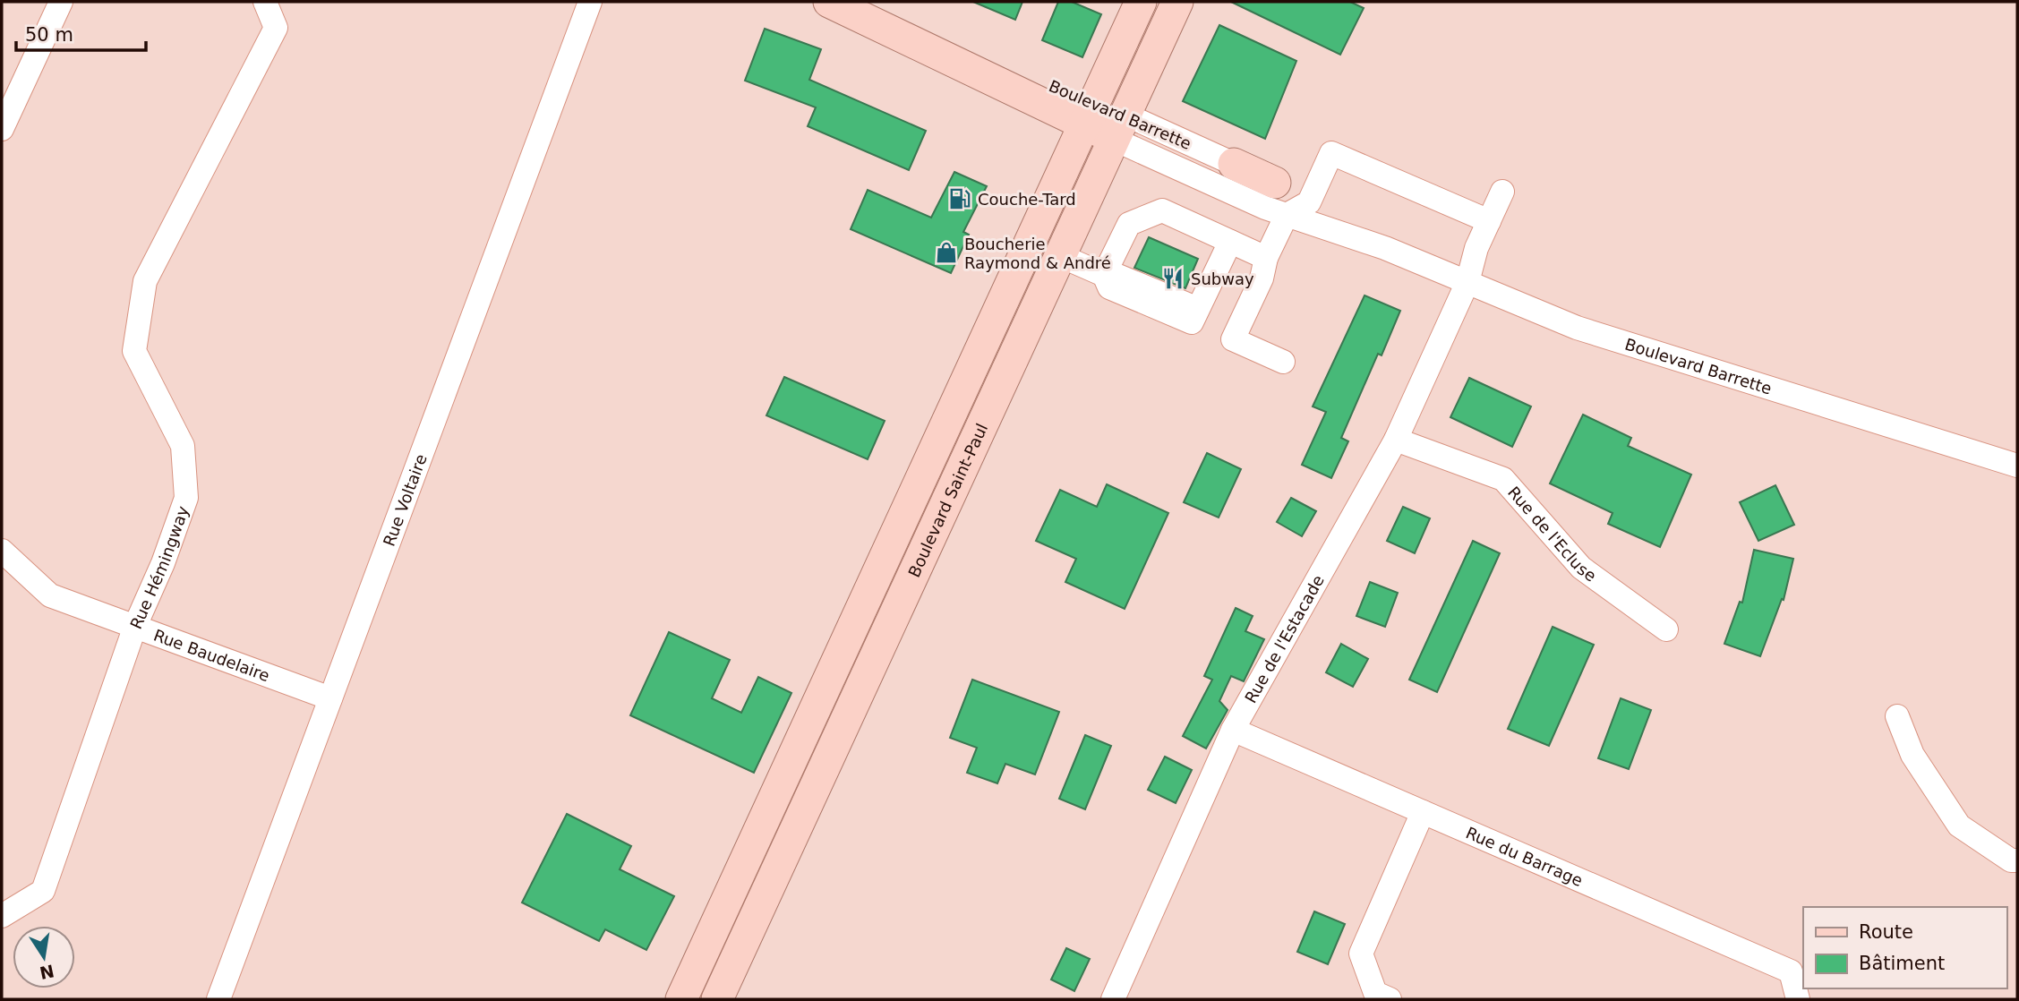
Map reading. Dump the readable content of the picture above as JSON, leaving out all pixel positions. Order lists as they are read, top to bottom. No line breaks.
{"streets":{"main road":["Boulevard Barrette","Boulevard Saint-Paul"],"street":["Rue Voltaire","Rue de l'Ecluse","Rue Hémingway","Rue de l'Estacade","Rue Baudelaire","Rue du Barrage"]},"crossings":[["Boulevard Barrette","Boulevard Saint-Paul"],["Boulevard Barrette","Rue de l'Estacade"],["Rue Voltaire","Rue Baudelaire"],["Rue de l'Ecluse","Rue de l'Estacade"],["Rue Hémingway","Rue Baudelaire"],["Rue de l'Estacade","Rue du Barrage"]],"places":{"fuel station":["Couche-Tard"],"shop":["Boucherie Raymond & André"],"restaurant":["Subway"]},"legend":["Route","Bâtiment"],"scale_bar":"50 m","north":"bottom"}
